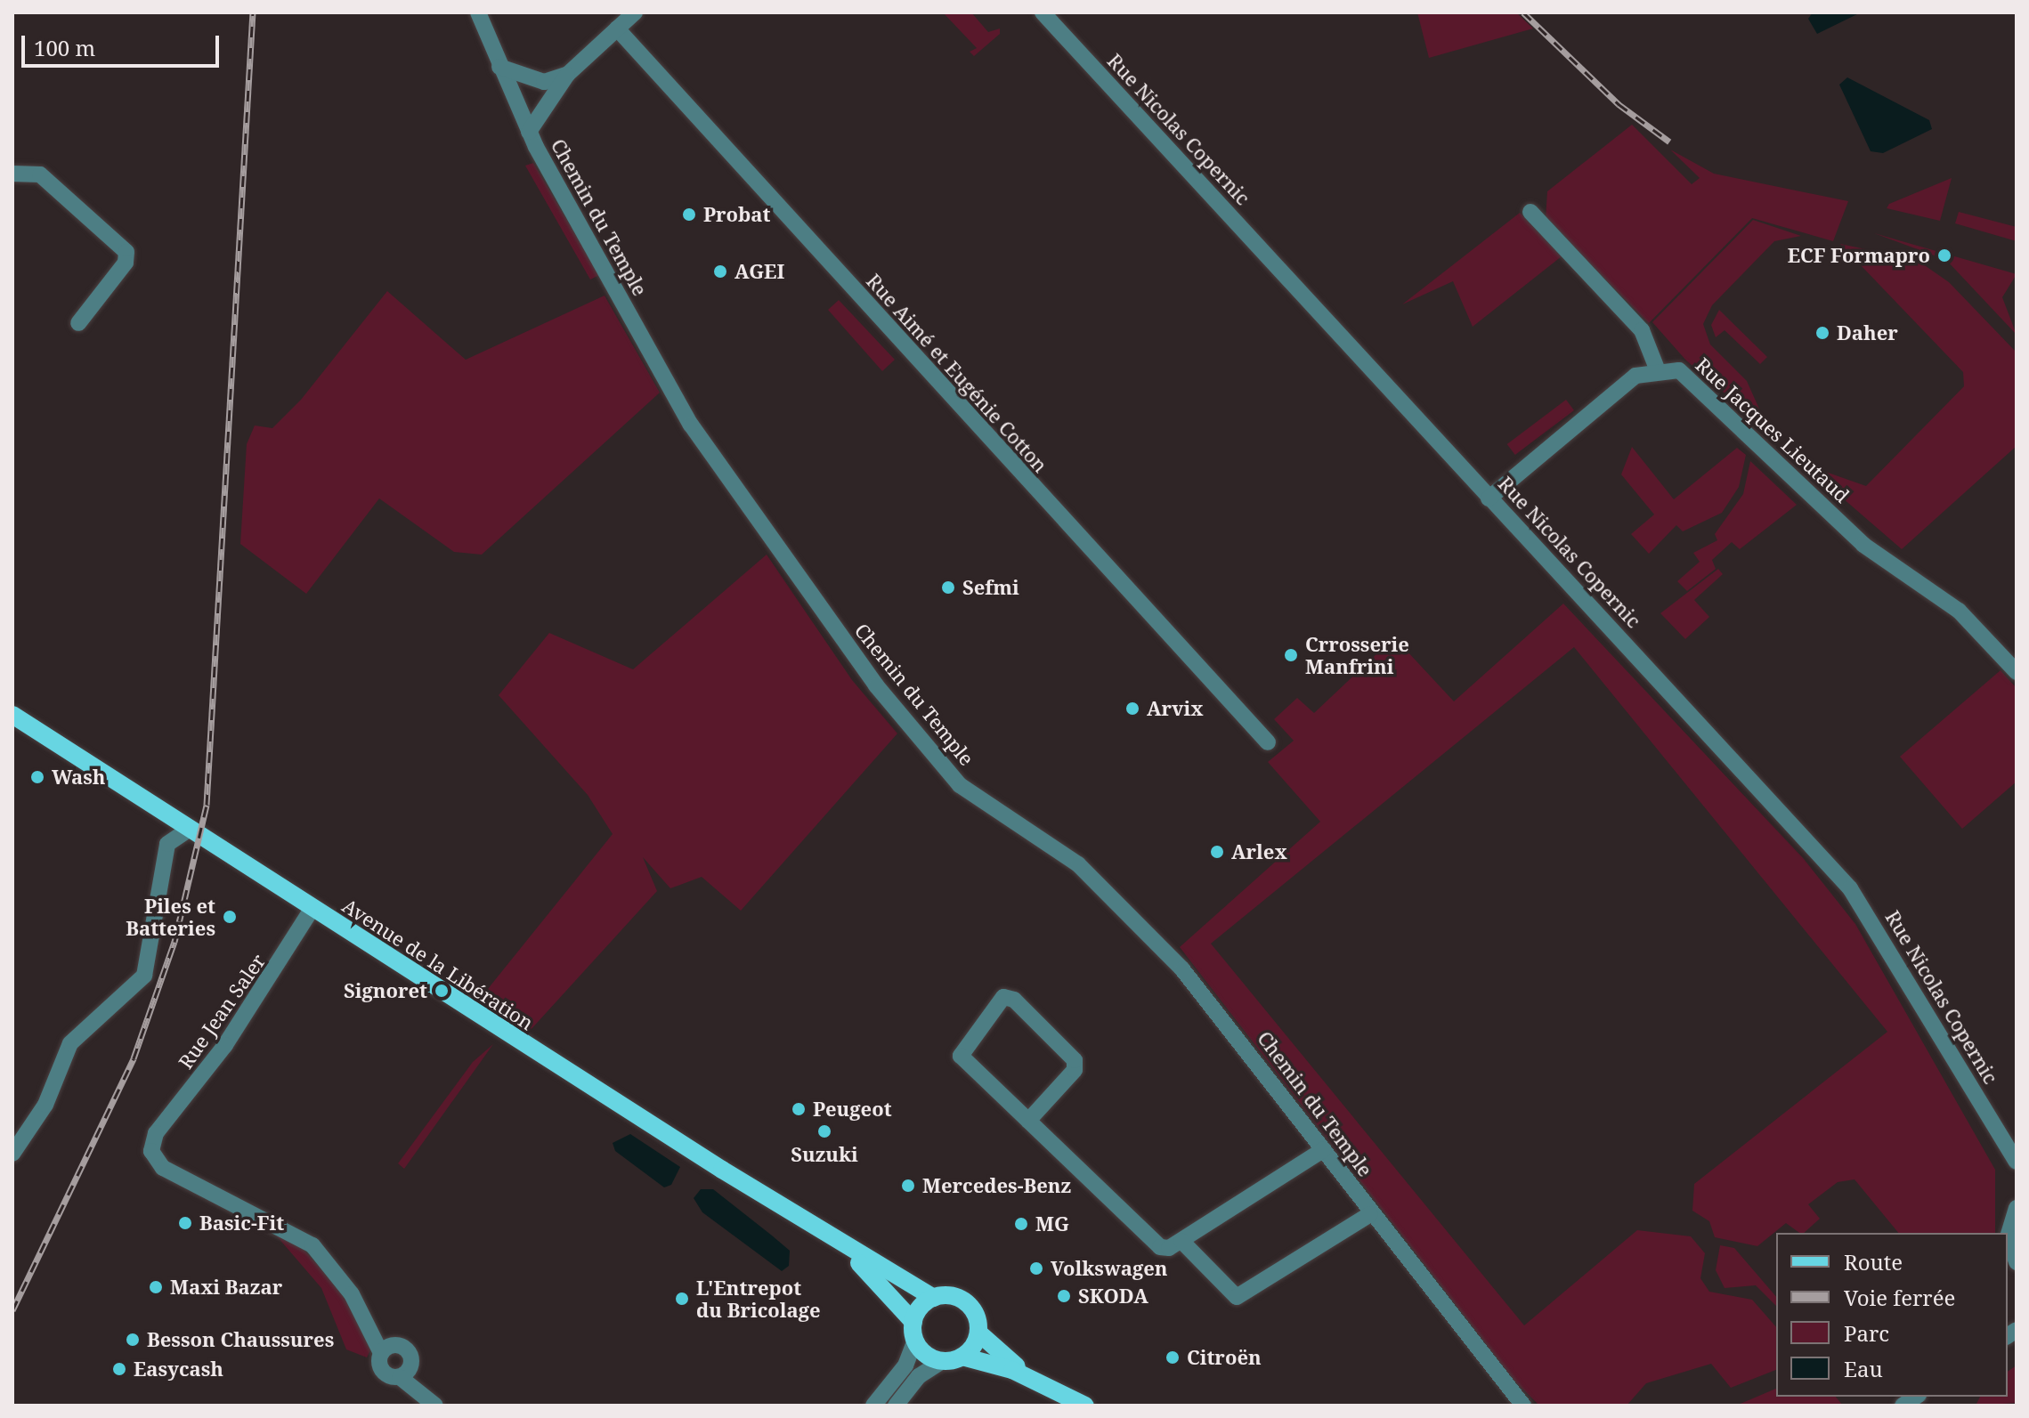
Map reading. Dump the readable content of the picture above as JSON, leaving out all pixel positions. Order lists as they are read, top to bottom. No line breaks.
{"streets":{"main road":["Avenue de la Libération"],"street":["Rue Nicolas Copernic","Chemin du Temple","Rue Aimé et Eugénie Cotton","Rue Jacques Lieutaud","Rue Jean Saler"]},"crossings":[["Avenue de la Libération","Rue Jean Saler"]],"places":["Probat","ECF Formapro","AGEI","Daher","Sefmi","Crrosserie Manfrini","Arvix","Wash","Arlex","Piles et Batteries","Signoret","Peugeot","Suzuki","Mercedes-Benz","Basic-Fit","MG","Volkswagen","Maxi Bazar","SKODA","L'Entrepot du Bricolage","Besson Chaussures","Citroën","Easycash"],"legend":["Route","Voie ferrée","Parc","Eau"],"scale_bar":"100 m"}
